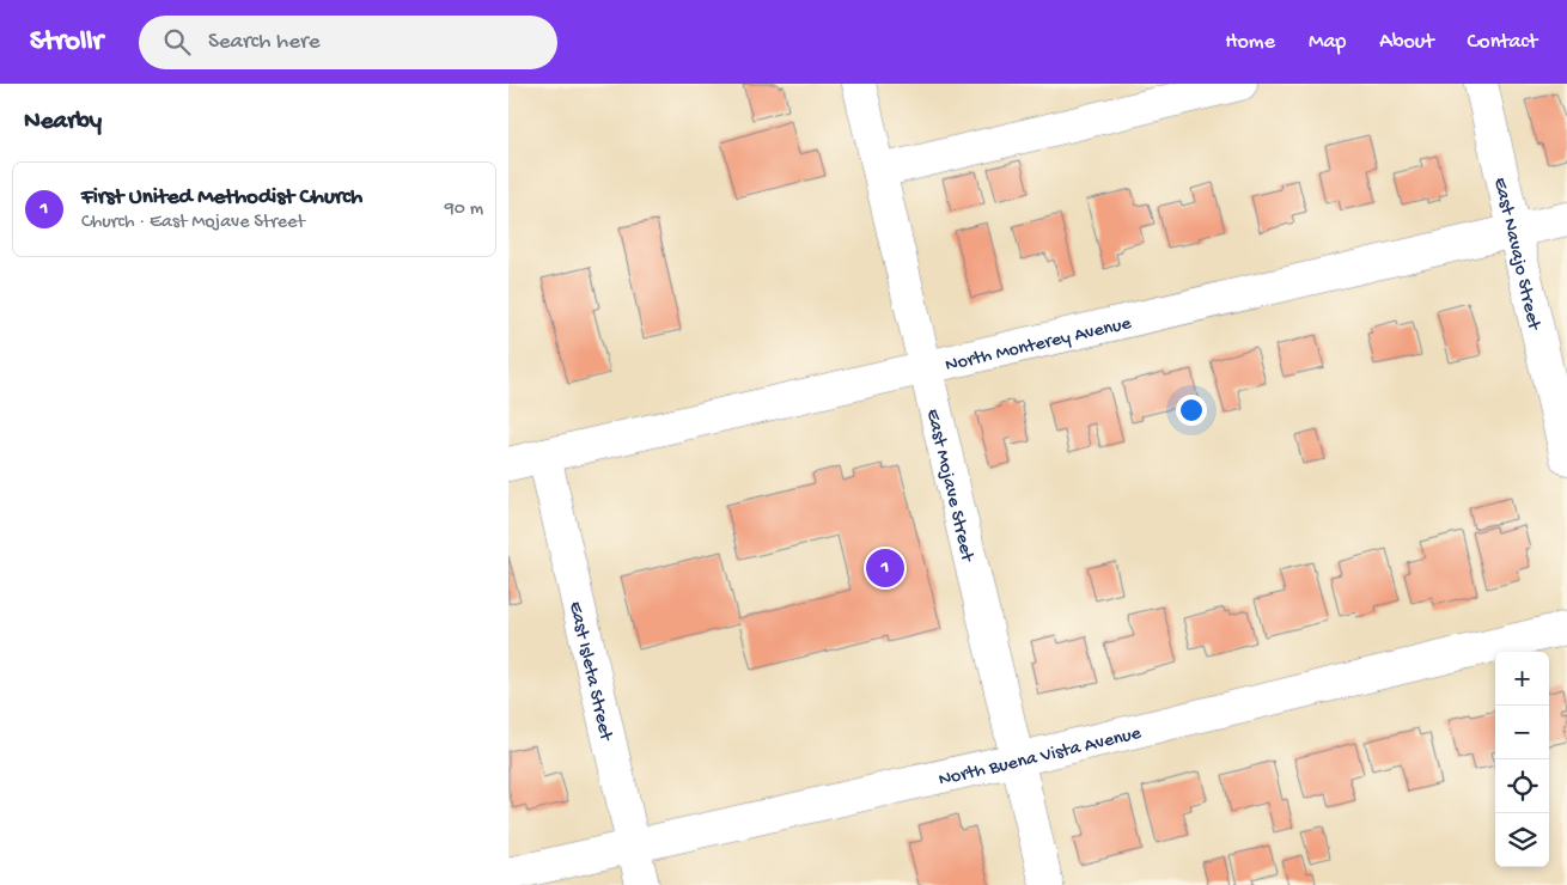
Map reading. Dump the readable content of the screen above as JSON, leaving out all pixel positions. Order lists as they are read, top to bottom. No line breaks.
{"streets":{"street":["East Navajo Street","North Monterey Avenue","East Mojave Street","East Isleta Street","North Buena Vista Avenue"]},"crossings":[["East Navajo Street","North Monterey Avenue"],["North Monterey Avenue","East Mojave Street"],["North Monterey Avenue","East Isleta Street"],["East Mojave Street","North Buena Vista Avenue"],["East Isleta Street","North Buena Vista Avenue"]],"page":{"header":"Strollr","search":"Search here","nav":["Home","Map","About","Contact"],"heading":"Nearby","list":[{"mark":"1","name":"First United Methodist Church","note":"Church · East Mojave Street","value":"90 m"}],"pins":"1","map_buttons":["+","−"]}}
